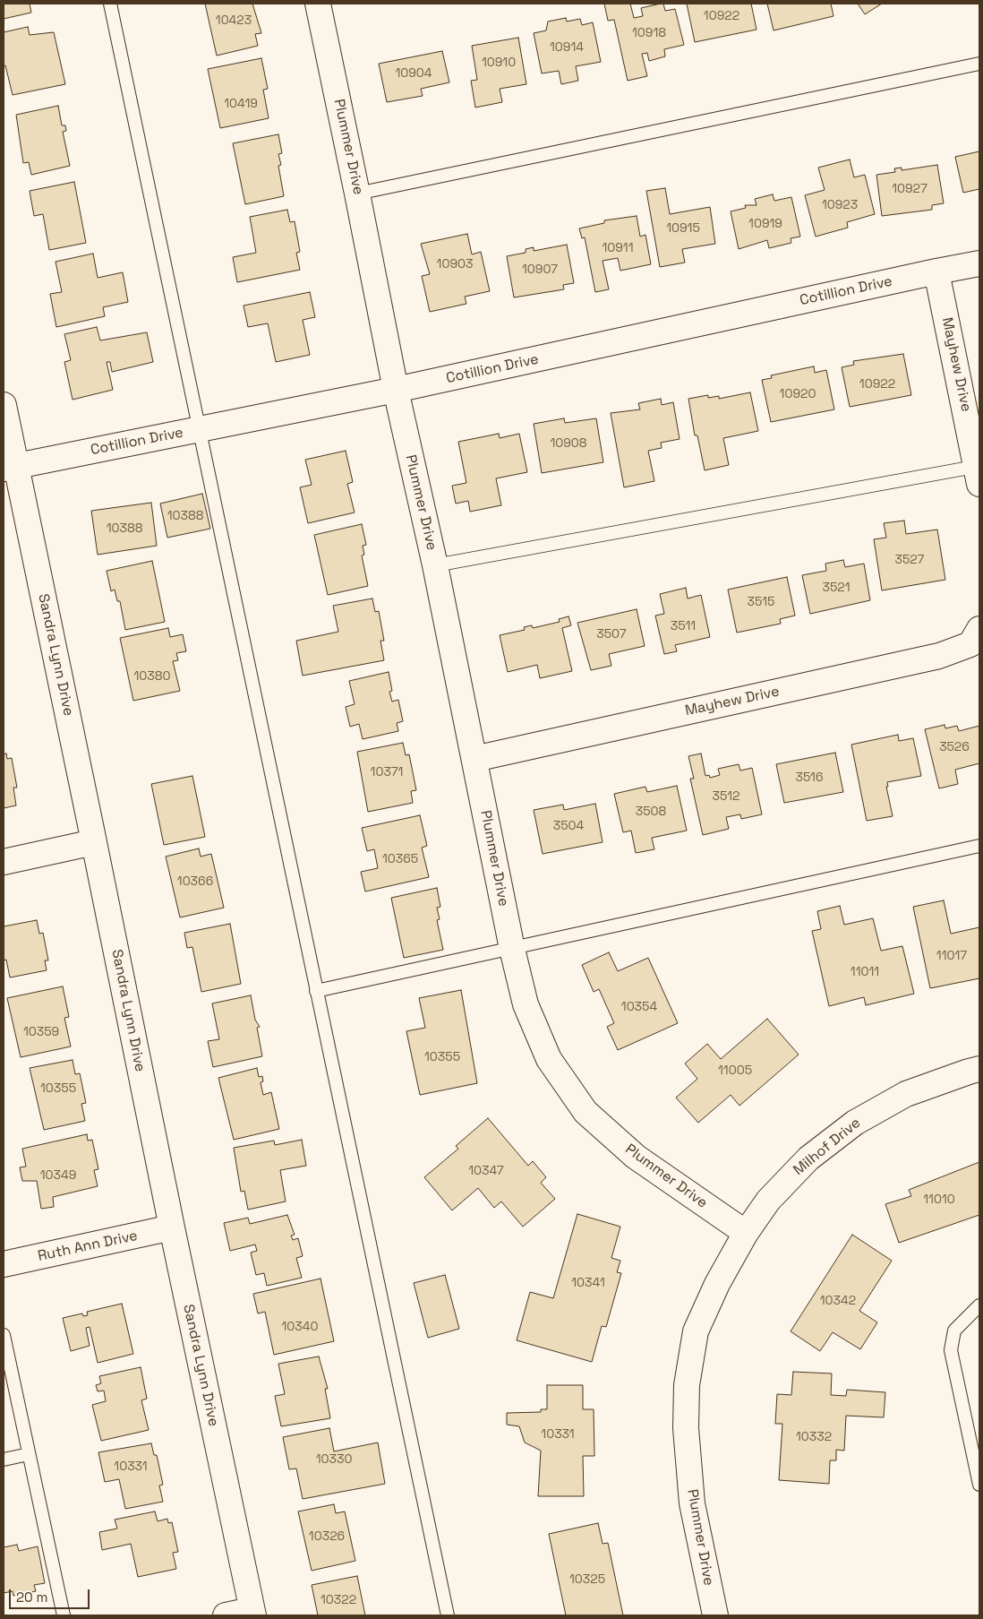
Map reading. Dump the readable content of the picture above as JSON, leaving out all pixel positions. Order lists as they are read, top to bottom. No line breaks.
{"streets":{"street":["Plummer Drive","Cotillion Drive","Mayhew Drive","Sandra Lynn Drive","Milhof Drive","Ruth Ann Drive"]},"crossings":[["Plummer Drive","Cotillion Drive"],["Plummer Drive","Mayhew Drive"],["Plummer Drive","Milhof Drive"],["Cotillion Drive","Mayhew Drive"],["Cotillion Drive","Sandra Lynn Drive"],["Sandra Lynn Drive","Ruth Ann Drive"]],"house_numbers":["10922","10423","10918","10914","10910","10904","10419","10927","10923","10919","10915","10911","10903","10907","10922","10920","10908","10388","10388","3527","3521","3515","3511","3507","10380","3526","10371","3516","3512","3508","3504","10365","10366","11017","11011","10354","10359","10355","11005","10355","10347","10349","11010","10341","10342","10340","10331","10332","10330","10331","10326","10325","10322"],"scale_bar":"20 m"}
